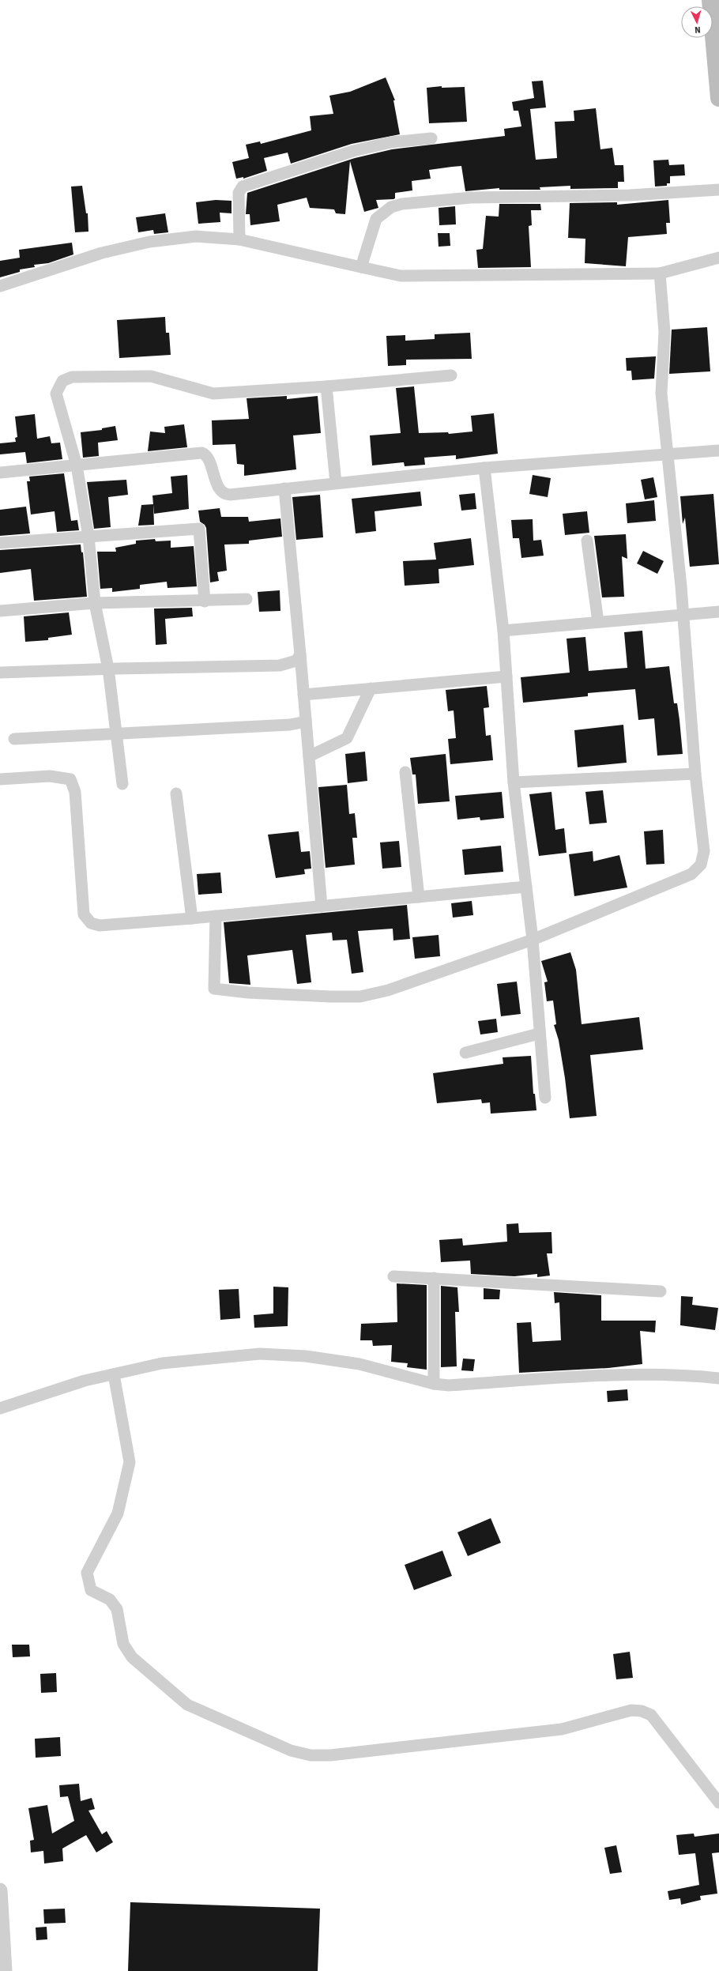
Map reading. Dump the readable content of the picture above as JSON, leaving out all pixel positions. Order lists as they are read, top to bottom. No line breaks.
{"north":"bottom"}
